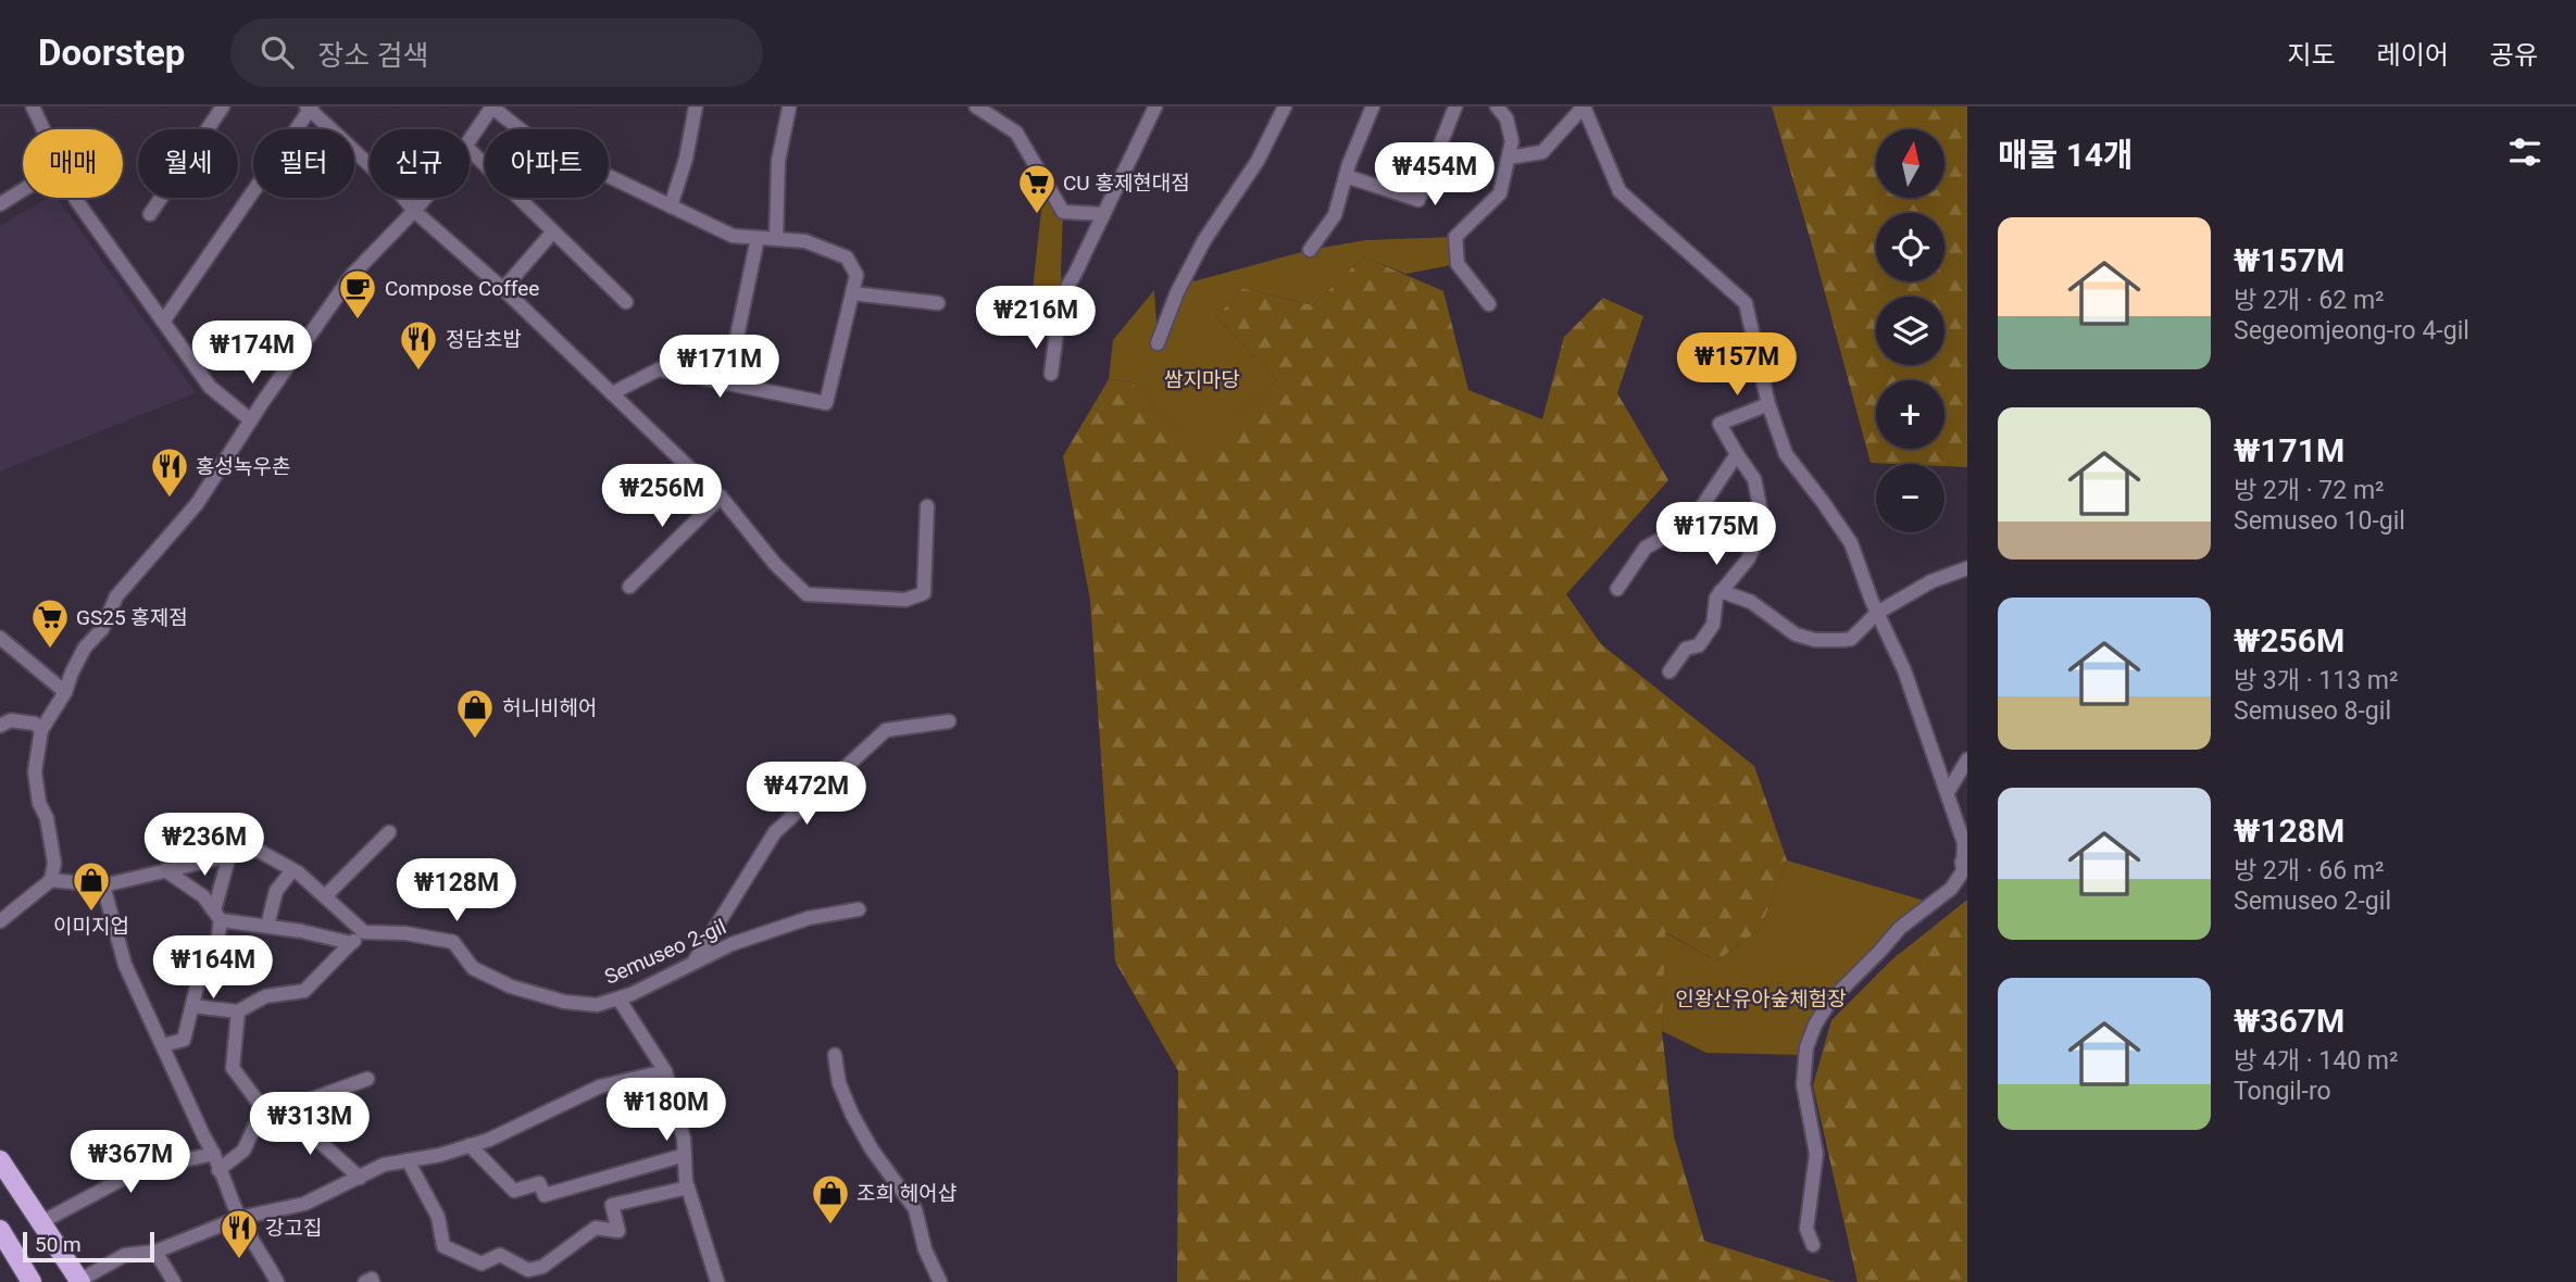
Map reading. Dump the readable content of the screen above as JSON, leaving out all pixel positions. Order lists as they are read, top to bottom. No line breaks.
{"streets":{"street":["Semuseo 2-gil"]},"parks":["쌈지마당","인왕산유아숲체험장"],"places":{"supermarket":["CU 홍제현대점","GS25 홍제점"],"cafe":["Compose Coffee"],"restaurant":["정담초밥","홍성녹우촌","강고집"],"shop":["허니비헤어","이미지업","조희 헤어샵"]},"scale_bar":"50 m","north":"top","page":{"header":"Doorstep","search":"장소 검색","nav":["지도","레이어","공유"],"heading":"매물 14개","map_buttons":["+","−"],"chip":["매매","월세","필터","신규","아파트"],"price":["₩454M","₩216M","₩174M","₩157M","₩171M","₩256M","₩175M","₩472M","₩236M","₩128M","₩164M","₩180M","₩313M","₩367M"],"list":[{"name":"₩157M","note":"방 2개 · 62 m² · Segeomjeong-ro 4-gil"},{"name":"₩171M","note":"방 2개 · 72 m² · Semuseo 10-gil"},{"name":"₩256M","note":"방 3개 · 113 m² · Semuseo 8-gil"},{"name":"₩128M","note":"방 2개 · 66 m² · Semuseo 2-gil"},{"name":"₩367M","note":"방 4개 · 140 m² · Tongil-ro"}],"scale":"50 m"}}
